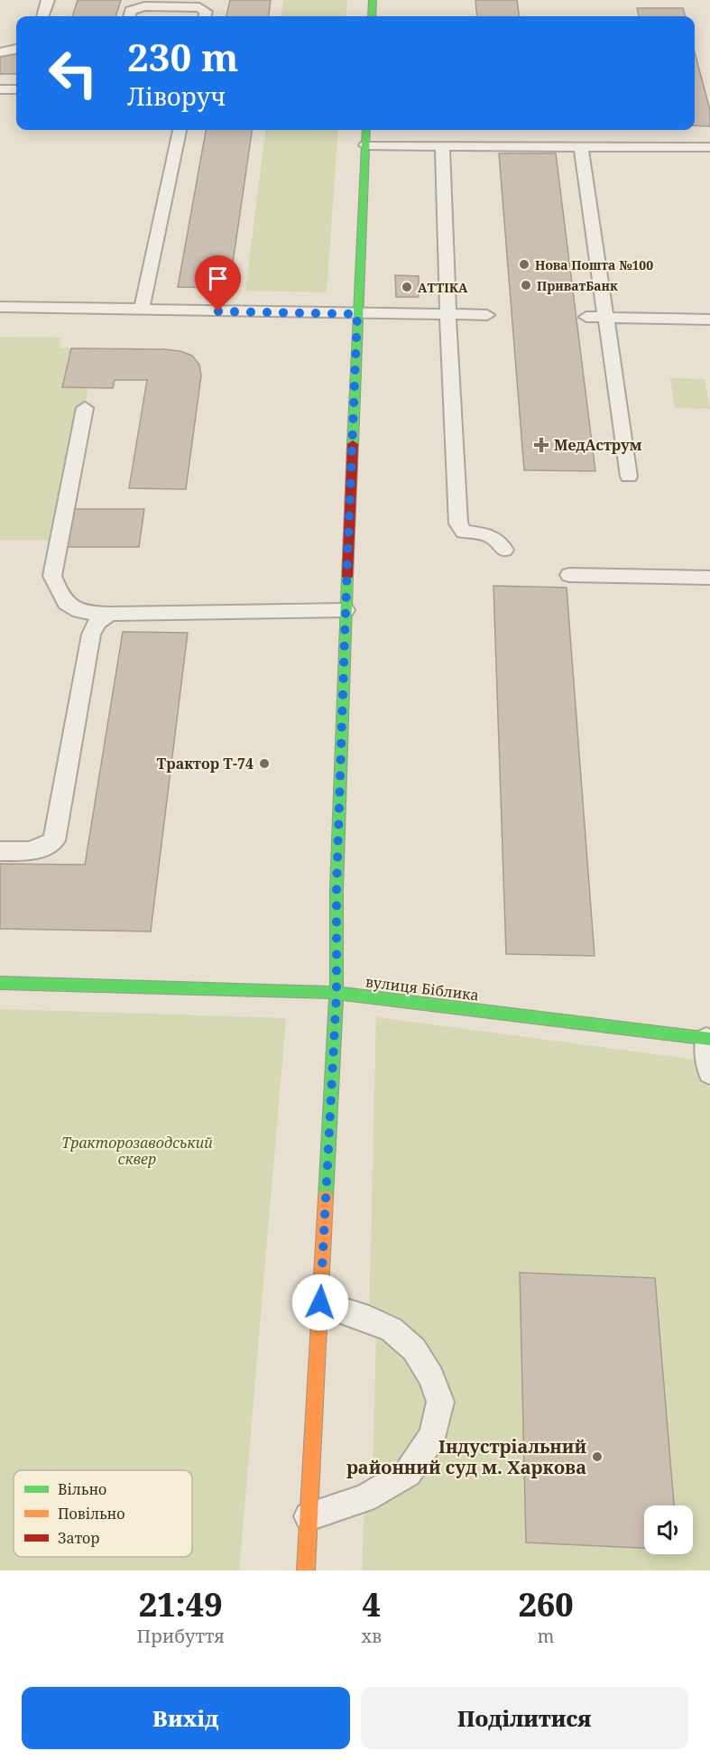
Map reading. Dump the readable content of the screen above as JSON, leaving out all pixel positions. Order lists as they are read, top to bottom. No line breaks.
{"streets":{"street":["вулиця Біблика"]},"parks":["Тракторозаводський сквер"],"places":{"other":["Нова Пошта №100","ПриватБанк","АТТІКА","Трактор Т-74","Індустріальний районний суд м. Харкова"],"health":["МедАструм"]},"legend":["Вільно","Повільно","Затор"],"page":{"turn":["230 m","Ліворуч"],"eta":["21:49","Прибуття","4","хв","260","m"],"buttons":["Вихід","Поділитися"]}}
